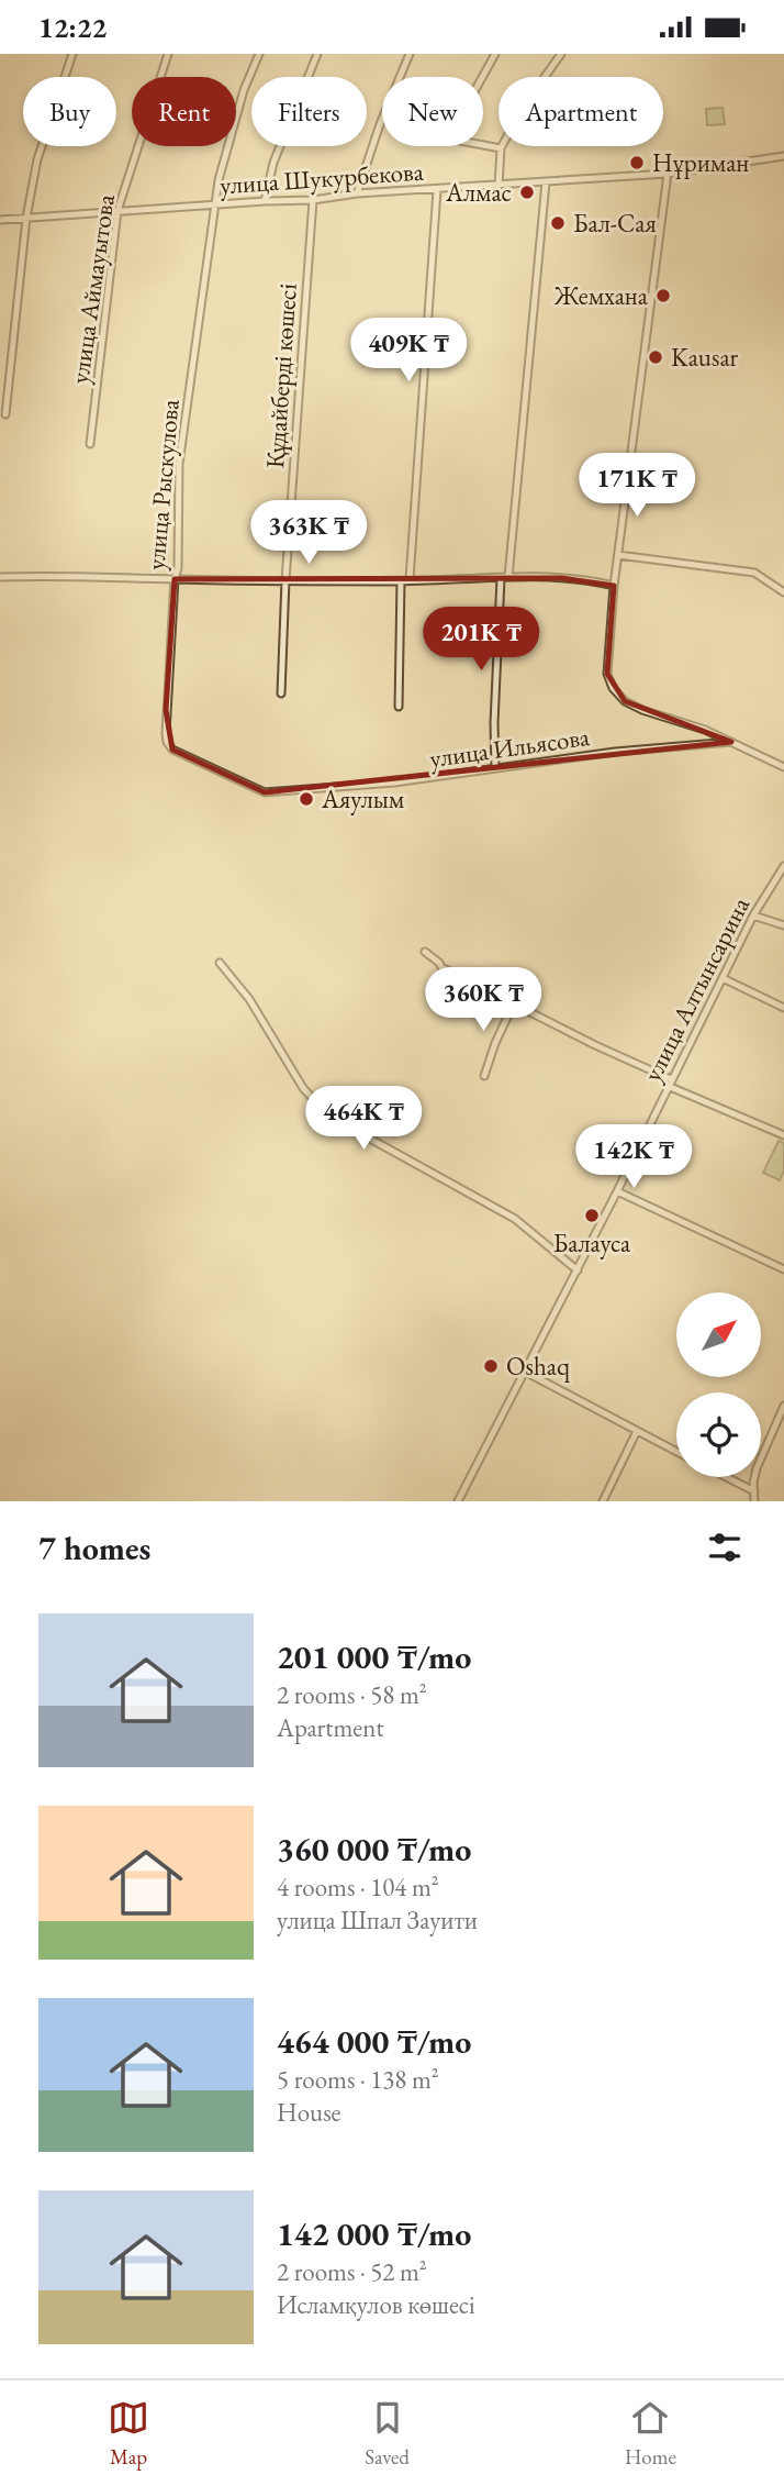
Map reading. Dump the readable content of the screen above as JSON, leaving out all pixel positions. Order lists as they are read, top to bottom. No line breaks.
{"streets":{"street":["улица Шукурбекова","улица Аймауытова","Құдайберді көшесі","улица Рыскулова","улица Ильясова","улица Алтынсарина"]},"crossings":[["улица Шукурбекова","улица Аймауытова"],["улица Шукурбекова","Құдайберді көшесі"],["улица Шукурбекова","улица Рыскулова"],["улица Рыскулова","улица Ильясова"]],"places":["Нұриман","Алмас","Бал-Сая","Жемхана","Kausar","Аяулым","Балауса","Oshaq"],"north":"top right","page":{"status":"12:22","chip":["Buy","Rent","Filters","New","Apartment"],"price":["409K ₸","171K ₸","363K ₸","201K ₸","360K ₸","464K ₸","142K ₸"],"heading":"7 homes","list":[{"name":"201 000 ₸/mo","note":"2 rooms · 58 m² · Apartment"},{"name":"360 000 ₸/mo","note":"4 rooms · 104 m² · улица Шпал Зауити"},{"name":"464 000 ₸/mo","note":"5 rooms · 138 m² · House"},{"name":"142 000 ₸/mo","note":"2 rooms · 52 m² · Исламқулов көшесі"}],"tabs":["Map","Saved","Home"]}}
